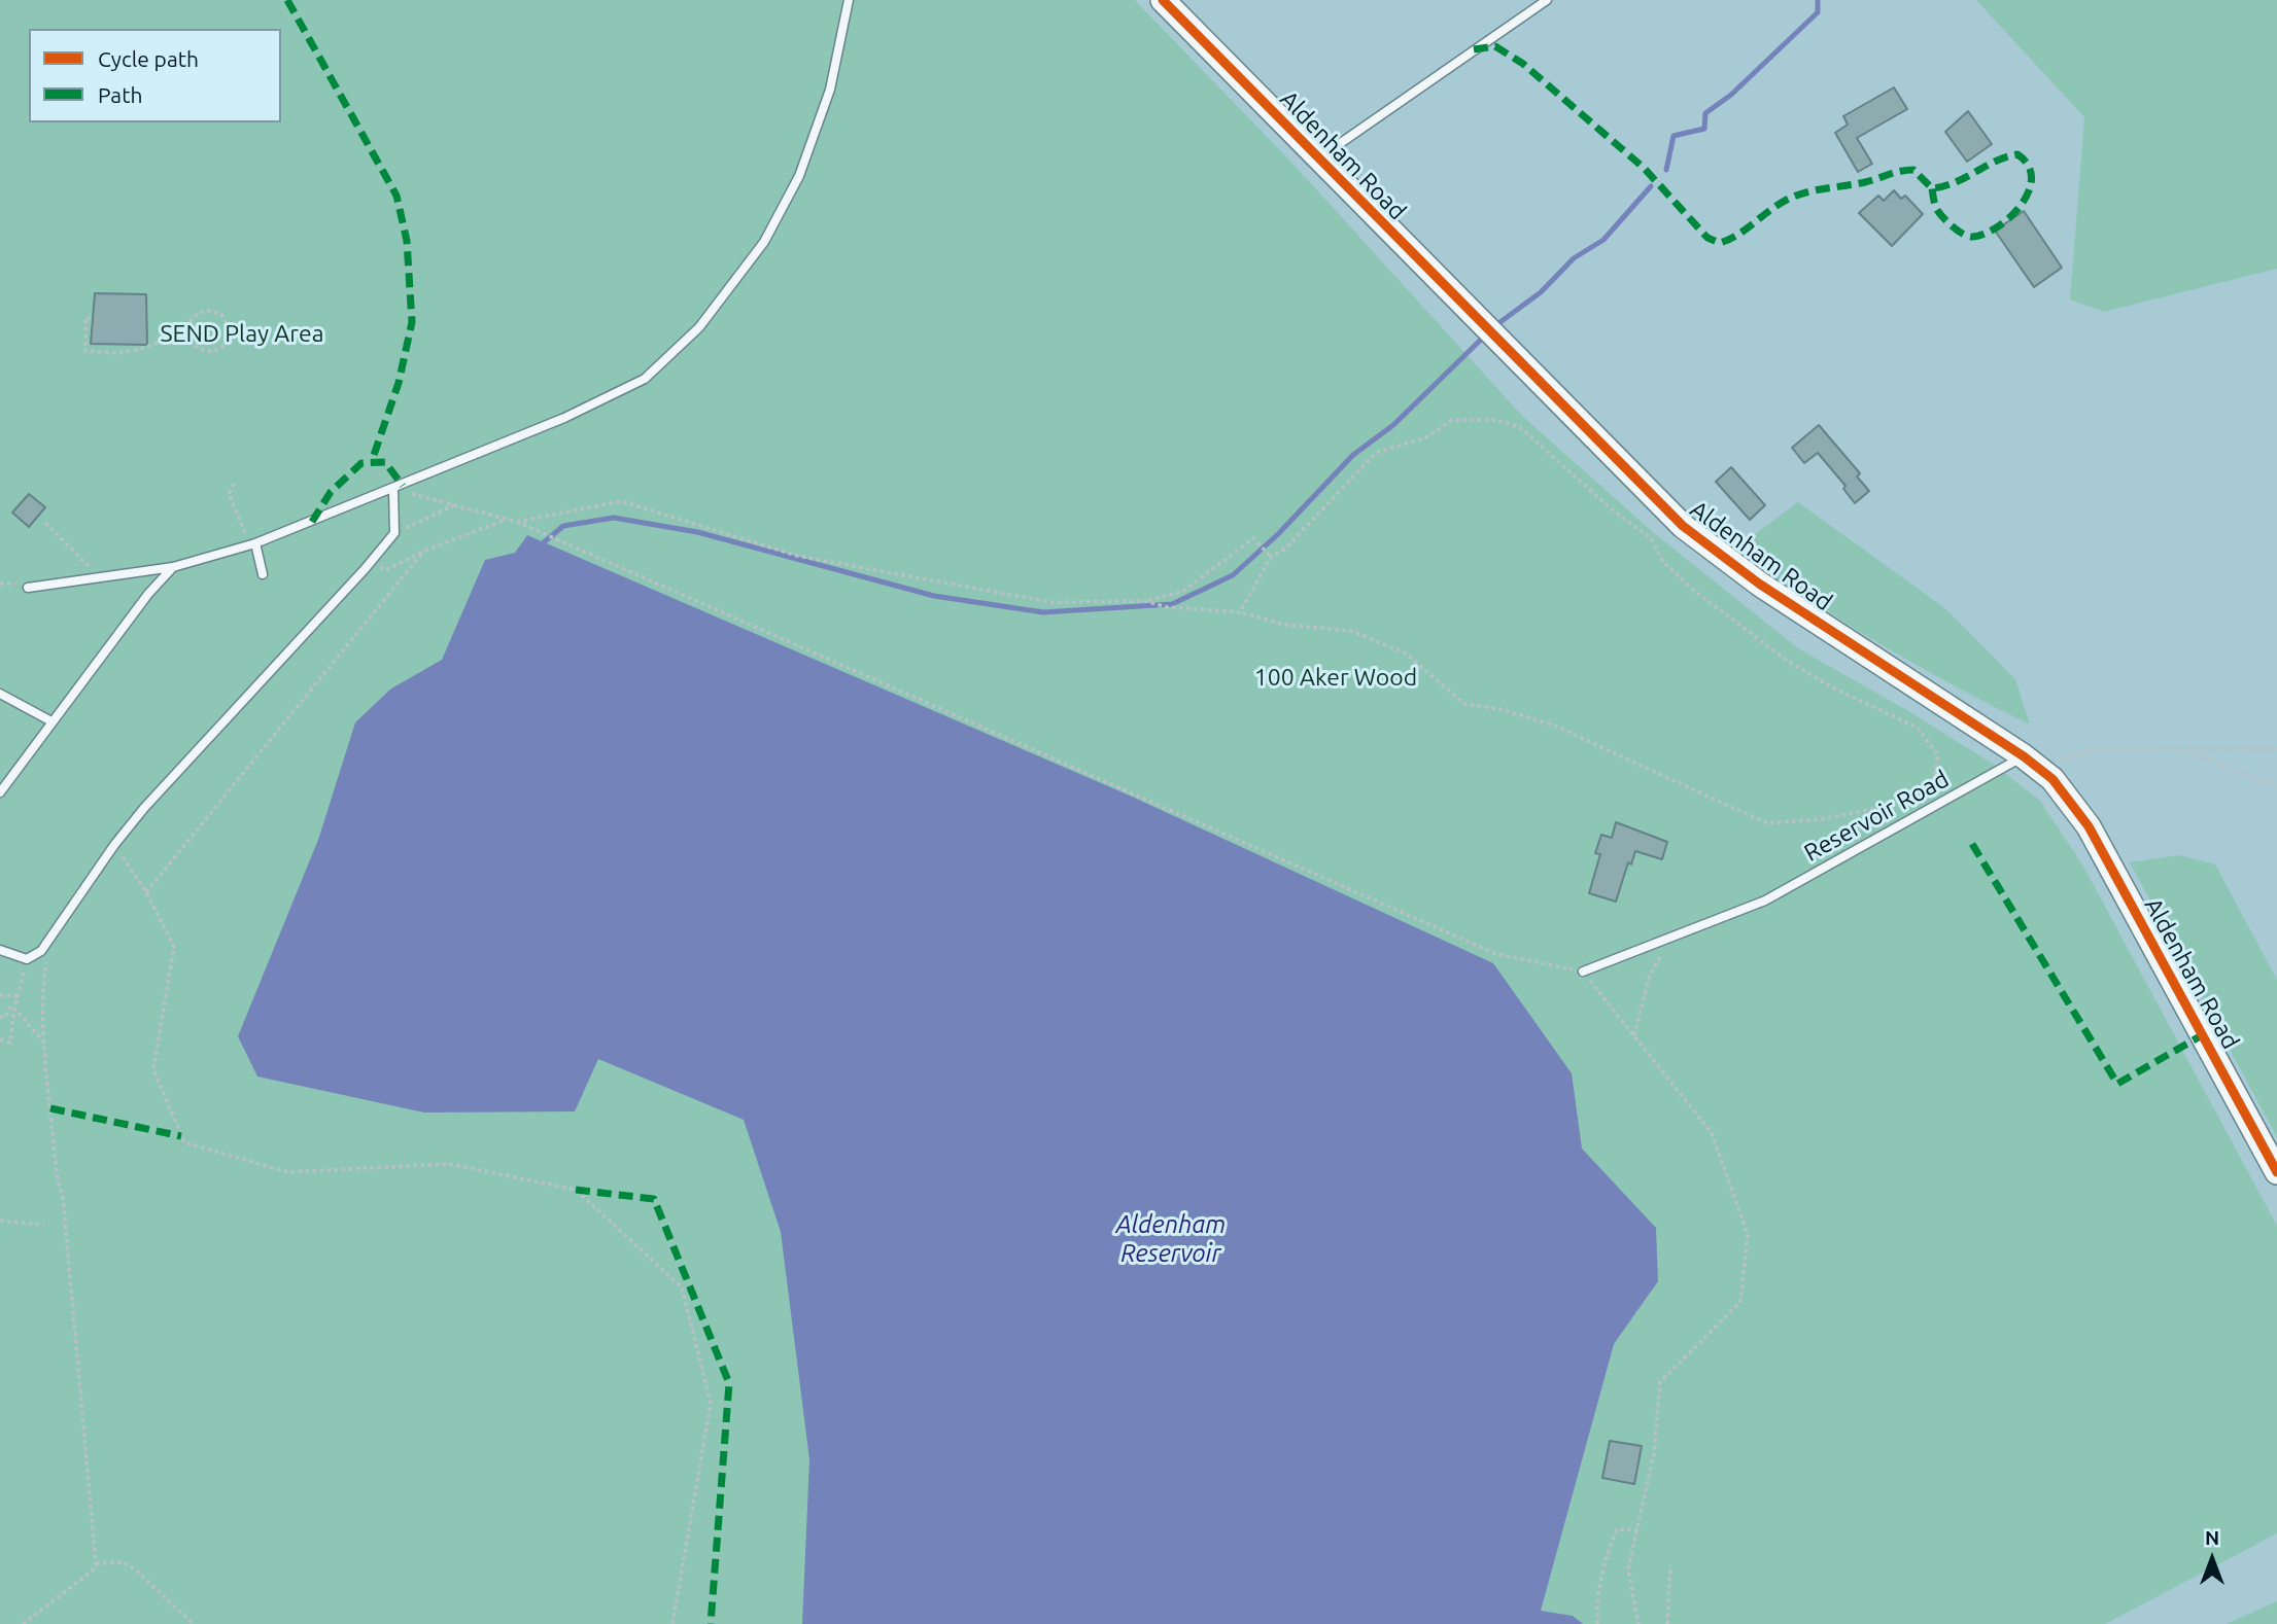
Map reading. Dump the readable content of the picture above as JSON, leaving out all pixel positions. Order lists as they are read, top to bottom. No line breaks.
{"streets":{"street":["Aldenham Road"],"lane":["Reservoir Road"]},"crossings":[["Aldenham Road","Reservoir Road"]],"water":["Aldenham Reservoir"],"parks":["SEND Play Area","100 Aker Wood"],"legend":["Cycle path","Path"],"north":"top"}
